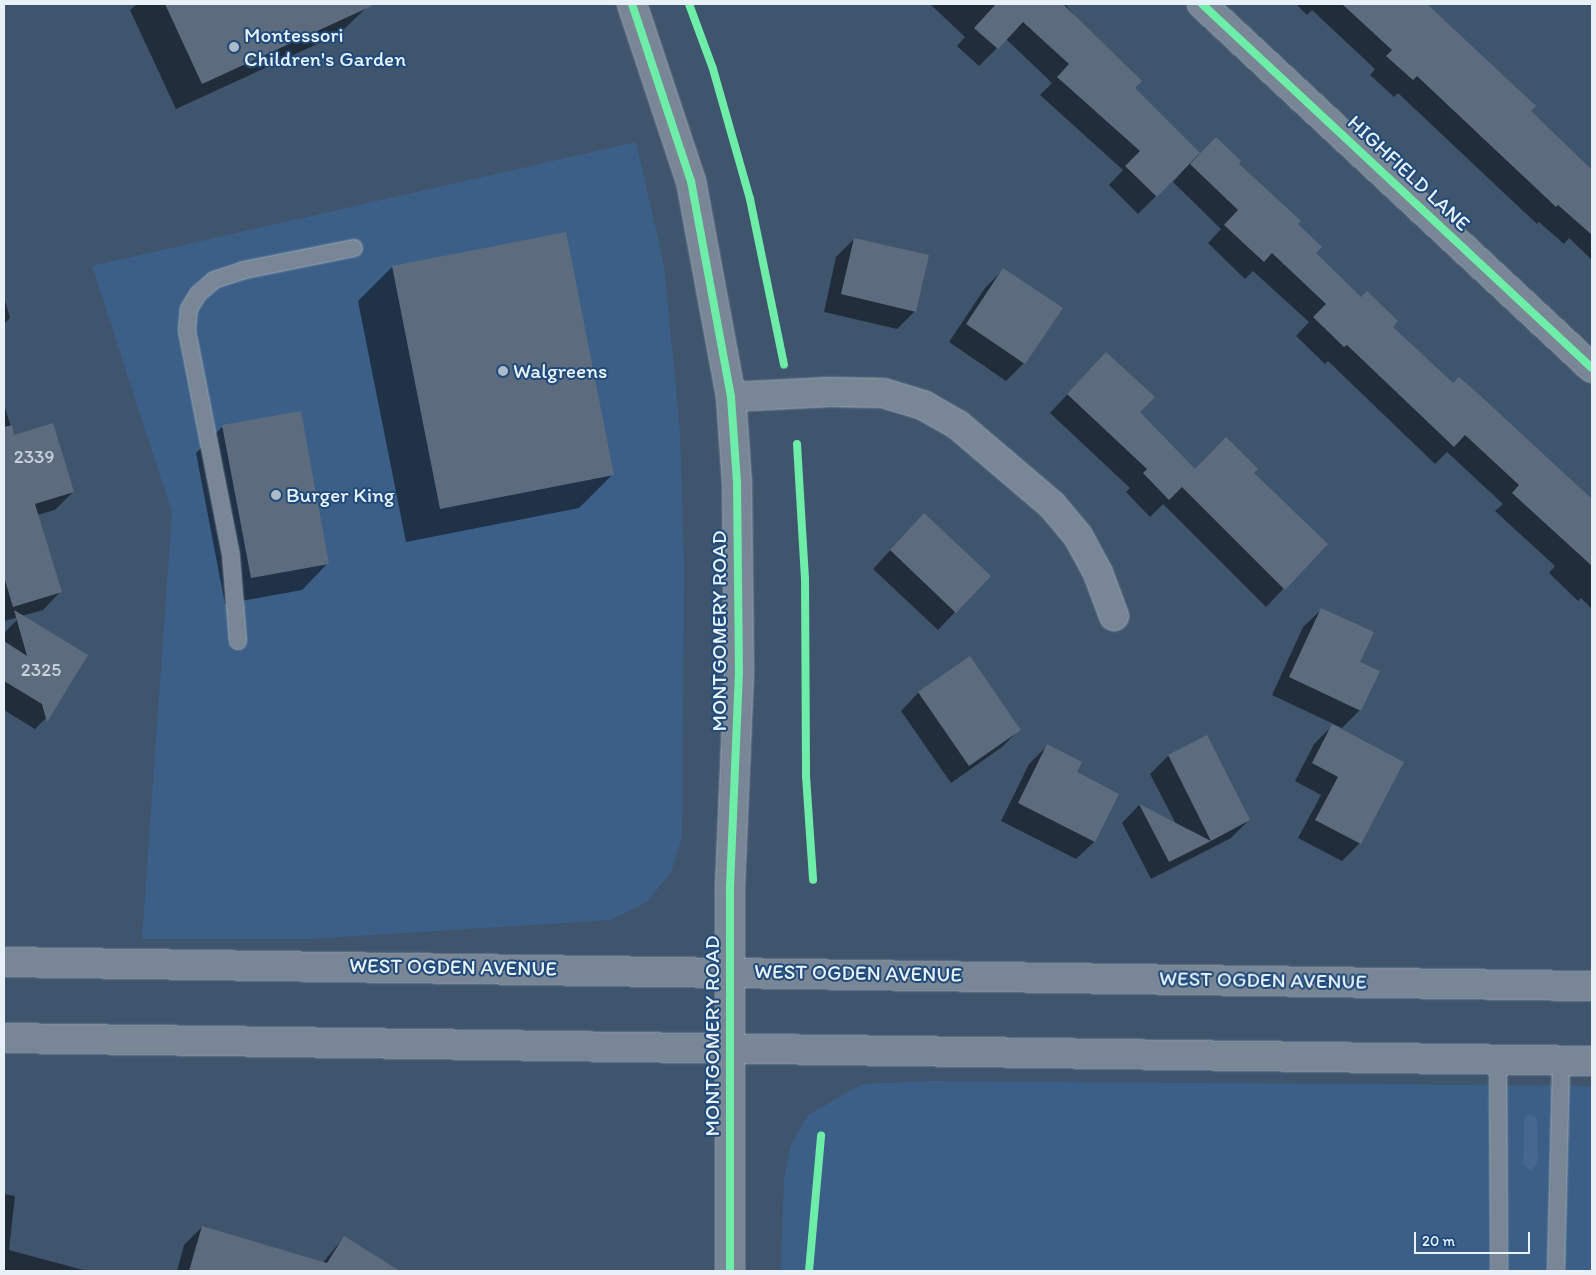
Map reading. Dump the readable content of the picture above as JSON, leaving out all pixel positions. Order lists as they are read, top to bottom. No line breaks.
{"streets":{"main road":["HIGHFIELD LANE","MONTGOMERY ROAD","WEST OGDEN AVENUE"]},"crossings":[["MONTGOMERY ROAD","WEST OGDEN AVENUE"]],"places":["Montessori Children's Garden","Walgreens","Burger King"],"house_numbers":["2339","2325"],"scale_bar":"20 m"}
